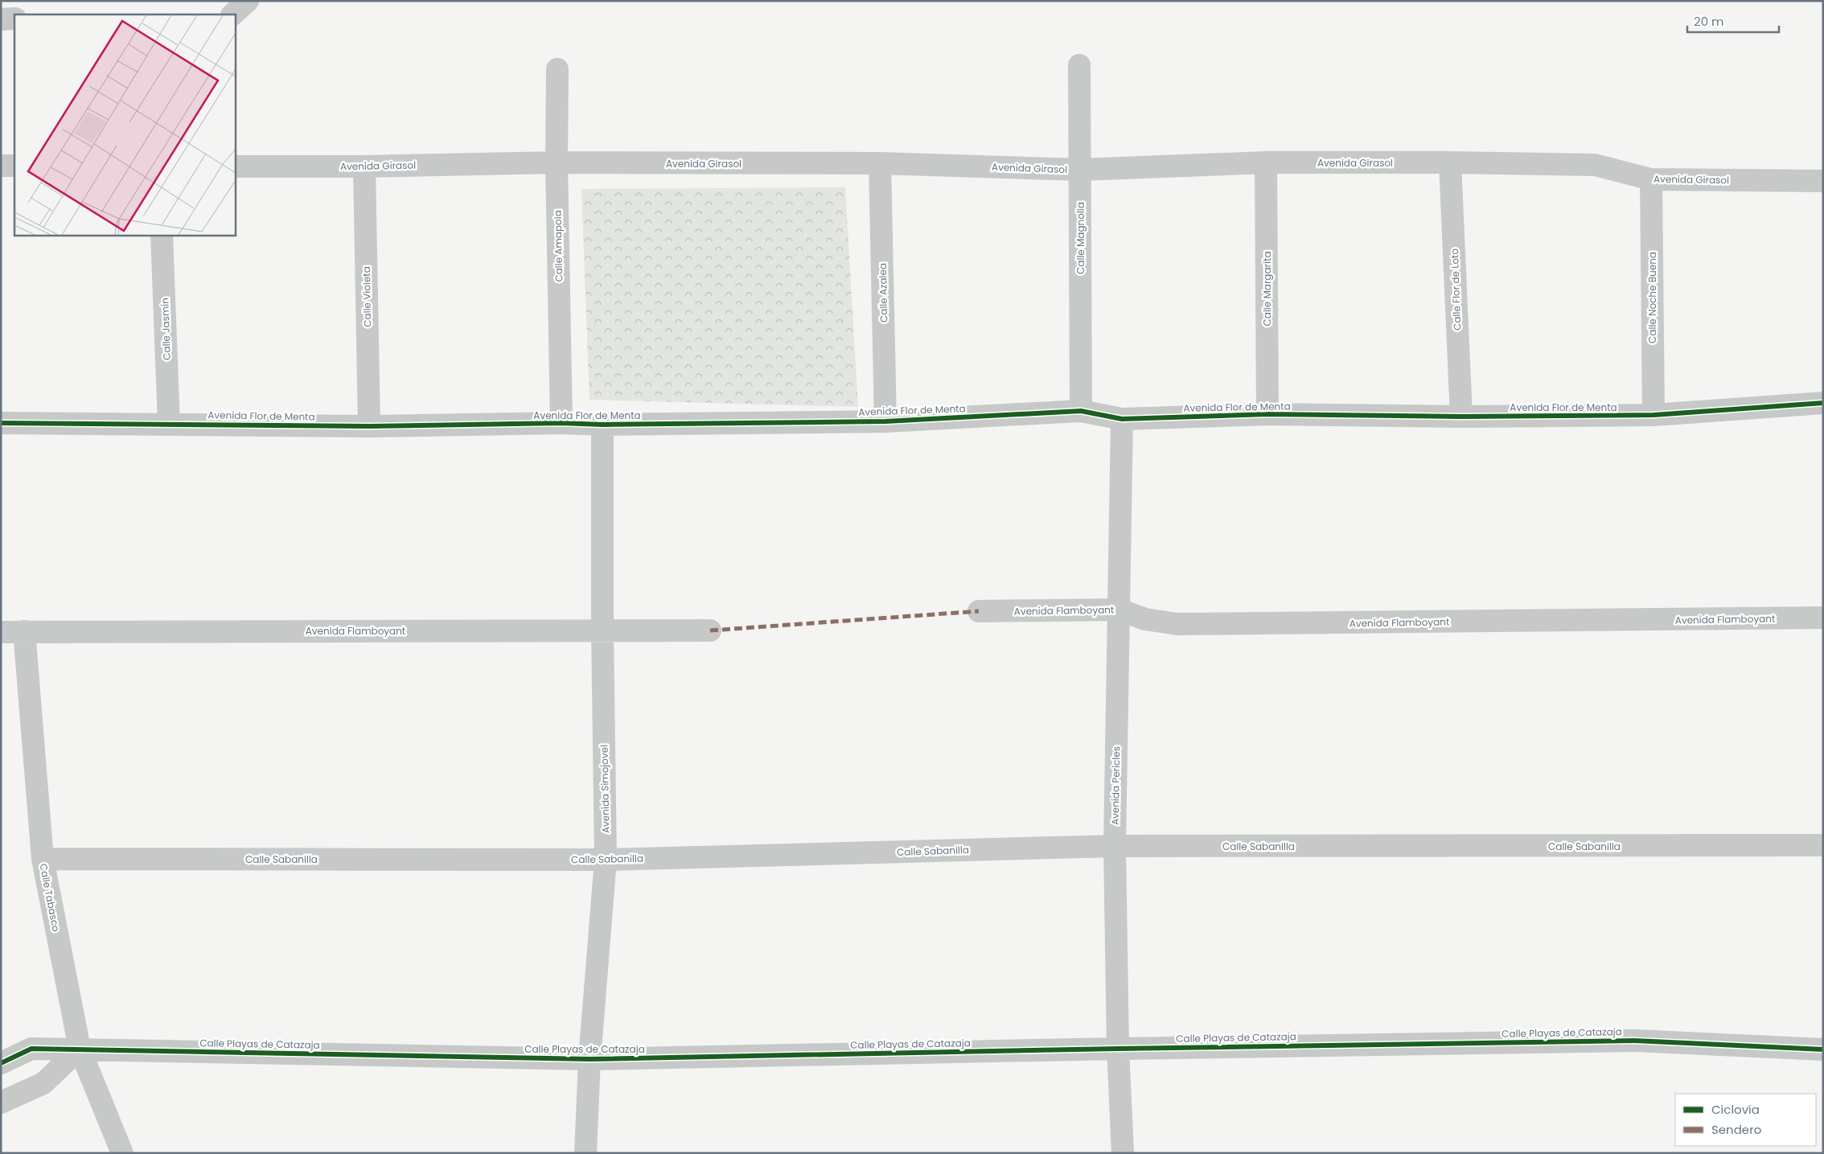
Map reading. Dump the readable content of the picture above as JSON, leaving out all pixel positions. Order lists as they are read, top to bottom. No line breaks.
{"streets":{"street":["Avenida Girasol","Calle Magnolia","Calle Amapola","Calle Margarita","Calle Flor de Loto","Calle Azalea","Calle Violeta","Calle Noche Buena","Calle Jasmin","Avenida Flor de Menta","Avenida Flamboyant","Avenida Pericles","Avenida Simojovel","Calle Sabanilla","Calle Tabasco","Calle Playas de Catazaja"]},"crossings":[["Avenida Girasol","Calle Magnolia"],["Avenida Girasol","Calle Amapola"],["Avenida Girasol","Calle Margarita"],["Avenida Girasol","Calle Flor de Loto"],["Avenida Girasol","Calle Azalea"],["Avenida Girasol","Calle Violeta"],["Avenida Girasol","Calle Noche Buena"],["Calle Magnolia","Avenida Flor de Menta"],["Calle Amapola","Avenida Flor de Menta"],["Calle Margarita","Avenida Flor de Menta"],["Calle Flor de Loto","Avenida Flor de Menta"],["Calle Azalea","Avenida Flor de Menta"],["Calle Violeta","Avenida Flor de Menta"],["Calle Noche Buena","Avenida Flor de Menta"],["Calle Jasmin","Avenida Flor de Menta"],["Avenida Flor de Menta","Avenida Pericles"],["Avenida Flor de Menta","Avenida Simojovel"],["Avenida Flamboyant","Avenida Pericles"],["Avenida Flamboyant","Avenida Simojovel"],["Avenida Flamboyant","Calle Tabasco"],["Avenida Pericles","Calle Sabanilla"],["Avenida Pericles","Calle Playas de Catazaja"],["Avenida Simojovel","Calle Sabanilla"],["Avenida Simojovel","Calle Playas de Catazaja"],["Calle Sabanilla","Calle Tabasco"],["Calle Tabasco","Calle Playas de Catazaja"]],"legend":["Ciclovía","Sendero"],"scale_bar":"20 m"}
